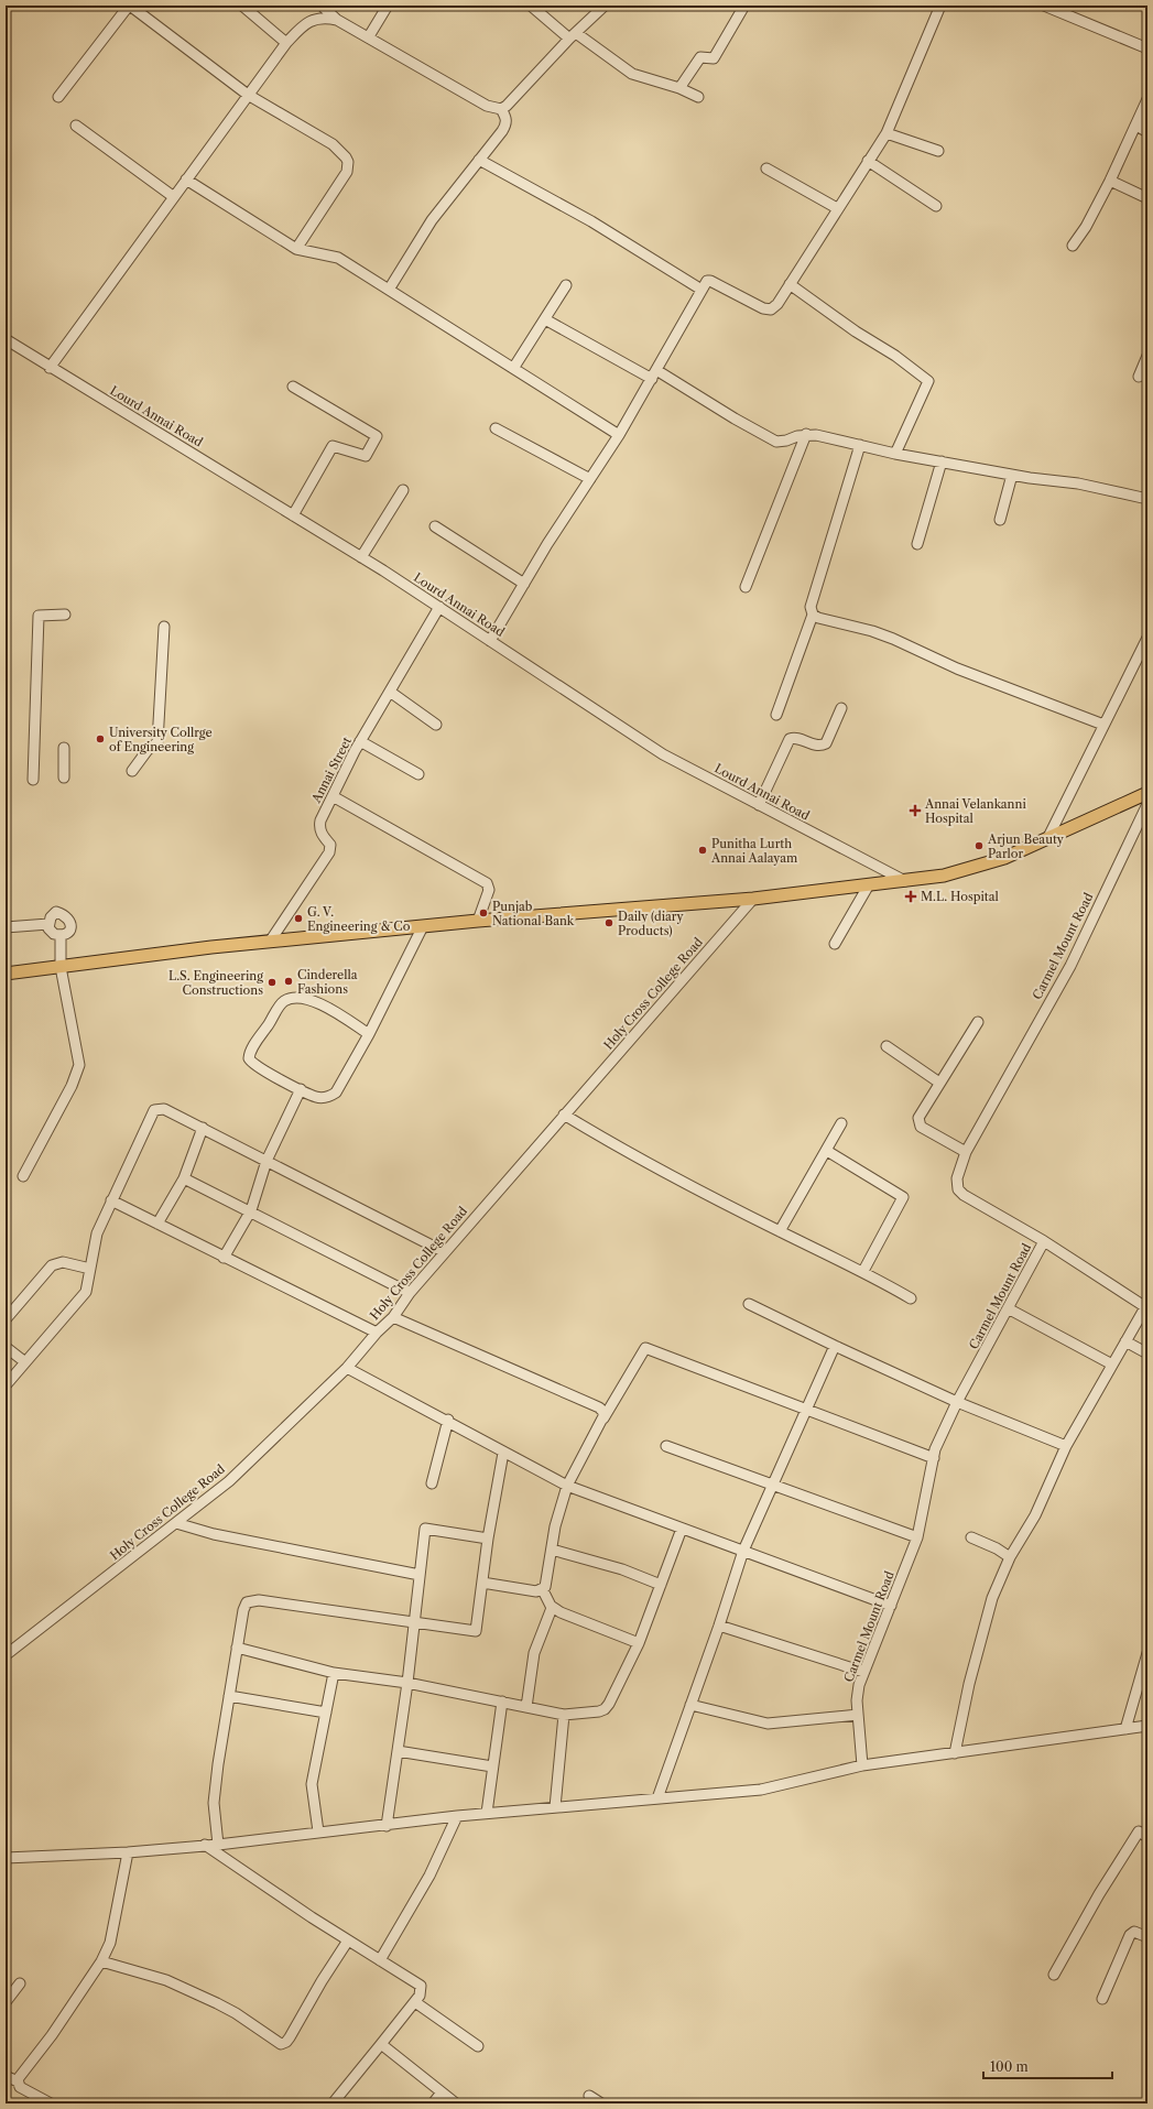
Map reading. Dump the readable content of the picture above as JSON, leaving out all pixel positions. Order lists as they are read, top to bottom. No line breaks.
{"streets":{"street":["Lourd Annai Road","Annai Street","Carmel Mount Road","Holy Cross College Road"]},"crossings":[["Lourd Annai Road","Annai Street"]],"places":{"other":["University Collrge of Engineering","Arjun Beauty Parlor","Punitha Lurth Annai Aalayam","Punjab National Bank","G. V. Engineering & Co","Daily (diary Products)","Cinderella Fashions","L.S. Engineering Constructions"],"health":["Annai Velankanni Hospital","M.L. Hospital"]},"scale_bar":"100 m"}
